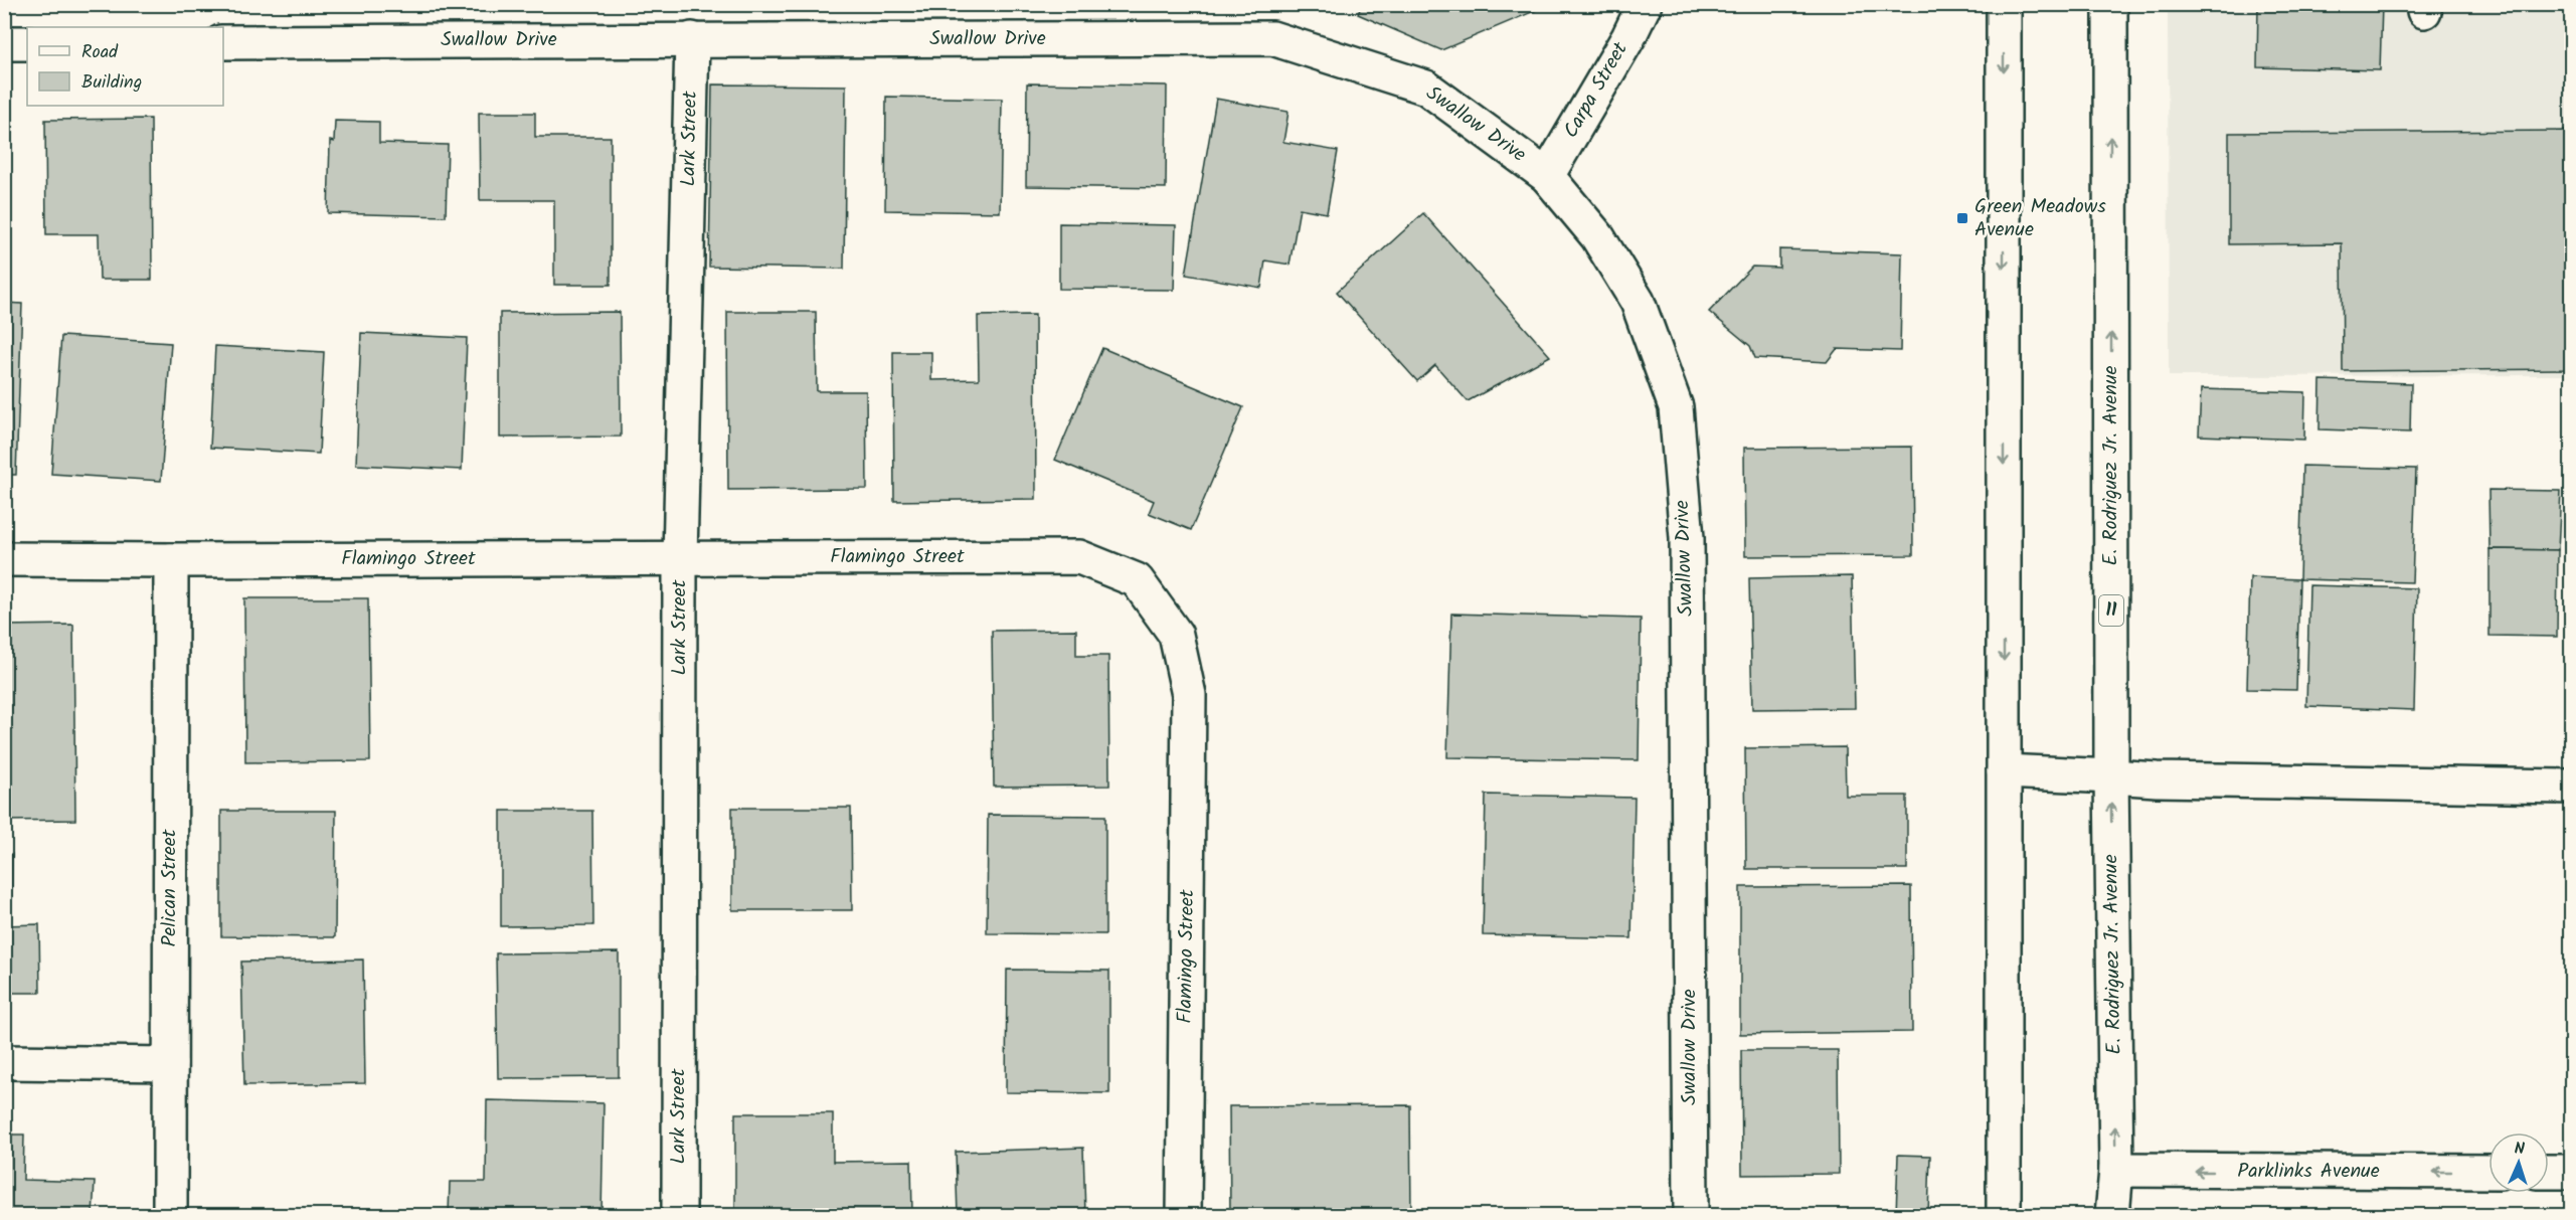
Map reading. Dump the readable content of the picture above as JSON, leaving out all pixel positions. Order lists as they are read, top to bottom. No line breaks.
{"streets":{"street":["Swallow Drive","Carpa Street","Lark Street","E. Rodriguez Jr. Avenue","Flamingo Street","11","Pelican Street","Parklinks Avenue"]},"crossings":[["Swallow Drive","Carpa Street"],["Swallow Drive","Lark Street"],["Lark Street","Flamingo Street"],["E. Rodriguez Jr. Avenue","Parklinks Avenue"],["Flamingo Street","Pelican Street"]],"one_way":["Parklinks Avenue"],"places":{"transit":["Green Meadows Avenue"]},"legend":["Road","Building"],"north":"top"}
